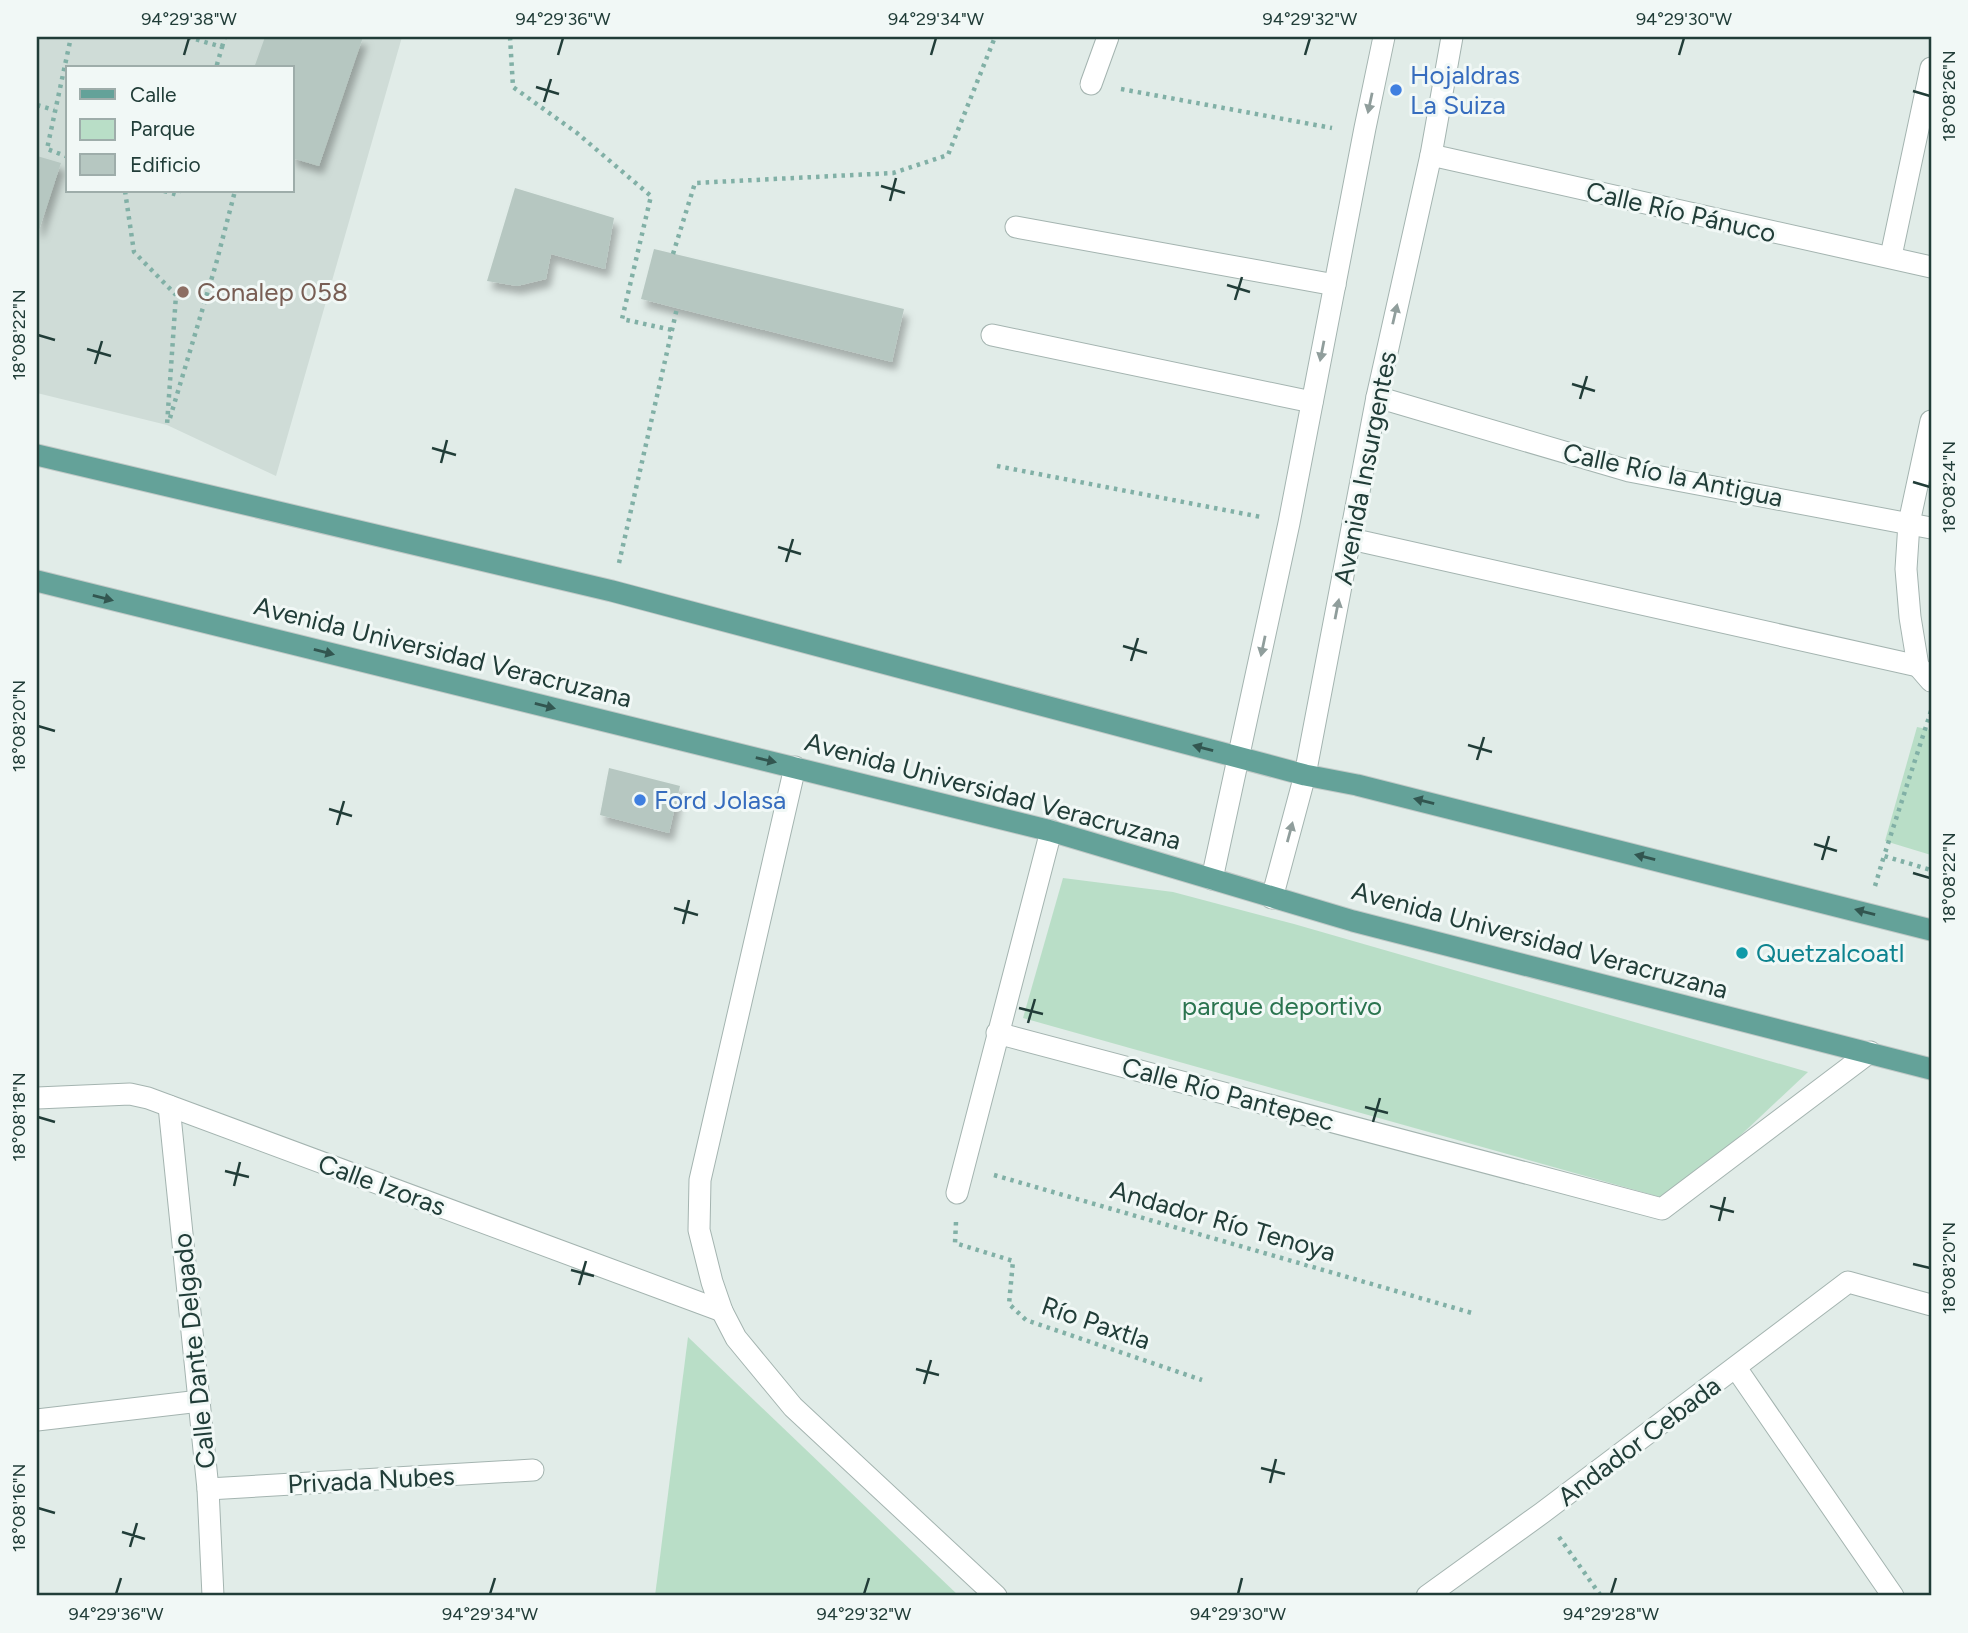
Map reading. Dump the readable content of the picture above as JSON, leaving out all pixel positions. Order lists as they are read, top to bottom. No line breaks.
{"streets":{"main road":["Avenida Universidad Veracruzana"],"street":["Calle Río Pánuco","Avenida Insurgentes","Calle Río la Antigua","Calle Río Pantepec","Calle Izoras","Calle Dante Delgado","Andador Cebada","Privada Nubes"],"path":["Andador Río Tenoya","Río Paxtla"]},"crossings":[["Calle Río Pánuco","Avenida Insurgentes"],["Avenida Insurgentes","Calle Río la Antigua"],["Avenida Insurgentes","Avenida Universidad Veracruzana"],["Avenida Universidad Veracruzana","Calle Río Pantepec"],["Calle Izoras","Calle Dante Delgado"],["Calle Dante Delgado","Privada Nubes"]],"parks":["parque deportivo"],"places":["Hojaldras La Suiza","Conalep 058","Ford Jolasa","Quetzalcoatl"],"legend":["Calle","Parque","Edificio"],"coordinates":["94°29'38\"W","94°29'36\"W","94°29'34\"W","94°29'32\"W","94°29'30\"W","18°08'26\"N","18°08'22\"N","18°08'24\"N","18°08'20\"N","18°08'18\"N","18°08'16\"N","94°29'28\"W"]}
